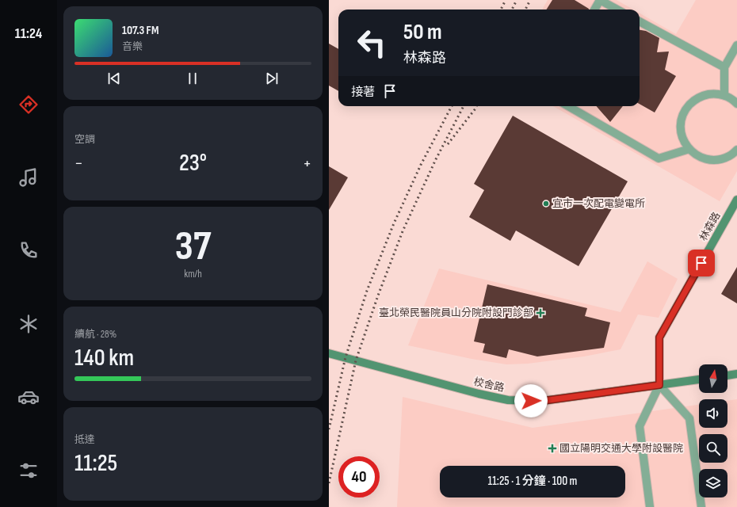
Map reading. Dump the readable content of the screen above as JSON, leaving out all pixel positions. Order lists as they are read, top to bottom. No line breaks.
{"streets":{"street":["林森路","校舍路"]},"crossings":[["林森路","校舍路"]],"places":{"other":["宜市一次配電變電所"],"health":["臺北榮民醫院員山分院附設門診部","國立陽明交通大學附設醫院"]},"north":"top","page":{"tabs":"11:24","turn":["50 m","林森路"],"song":["107.3 FM","音樂"],"then":"接著","tile":["空調",["37","km/h"],["續航 · 28%","140 km"],["抵達","11:25"]],"heat":["−","23°","+"],"limit":"40","trip":"11:25 · 1 分鐘 · 100 m"}}
